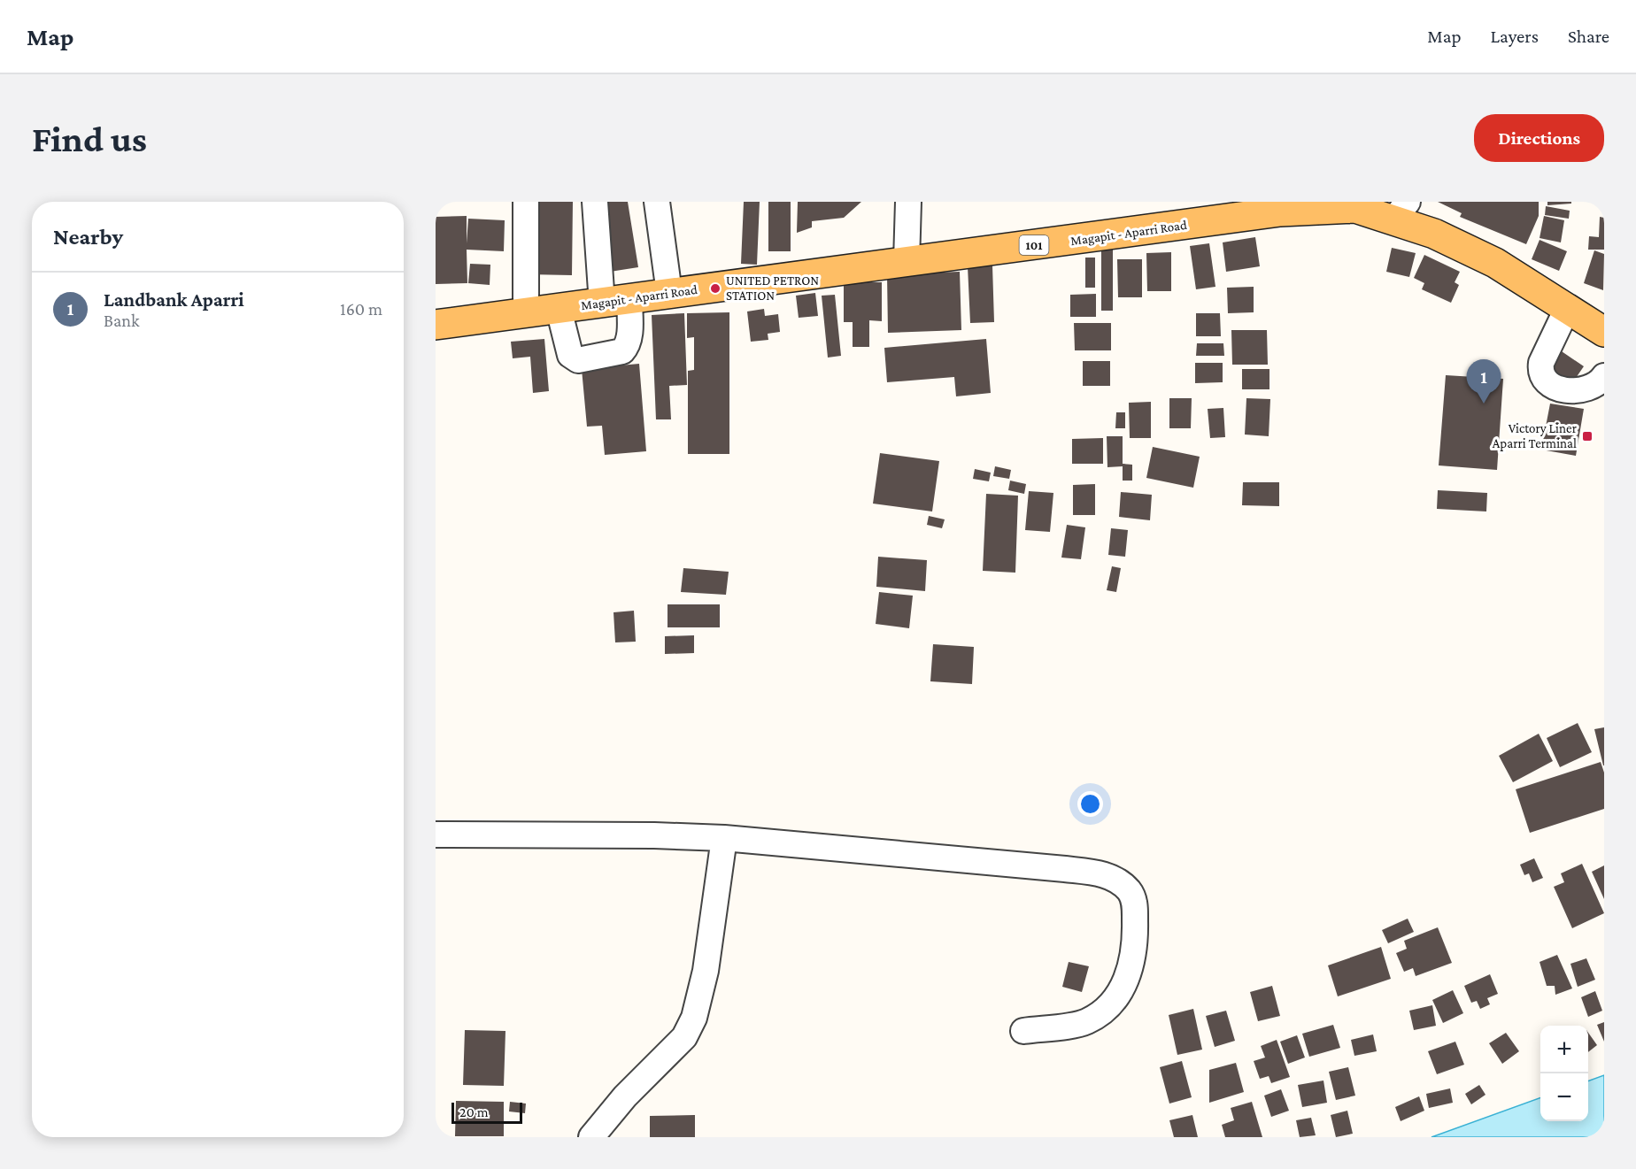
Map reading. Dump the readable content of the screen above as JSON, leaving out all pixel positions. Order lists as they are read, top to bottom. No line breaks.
{"streets":{"main road":["Magapit - Aparri Road","101"]},"places":{"other":["UNITED PETRON STATION"],"transit":["Victory Liner Aparri Terminal"]},"scale_bar":"20 m","page":{"header":"Map","nav":["Map","Layers","Share"],"buttons":"Directions","title":"Find us","heading":"Nearby","list":[{"mark":"1","name":"Landbank Aparri","note":"Bank","value":"160 m"}],"pins":"1","map_buttons":["+","−"],"scale":"20 m"}}
